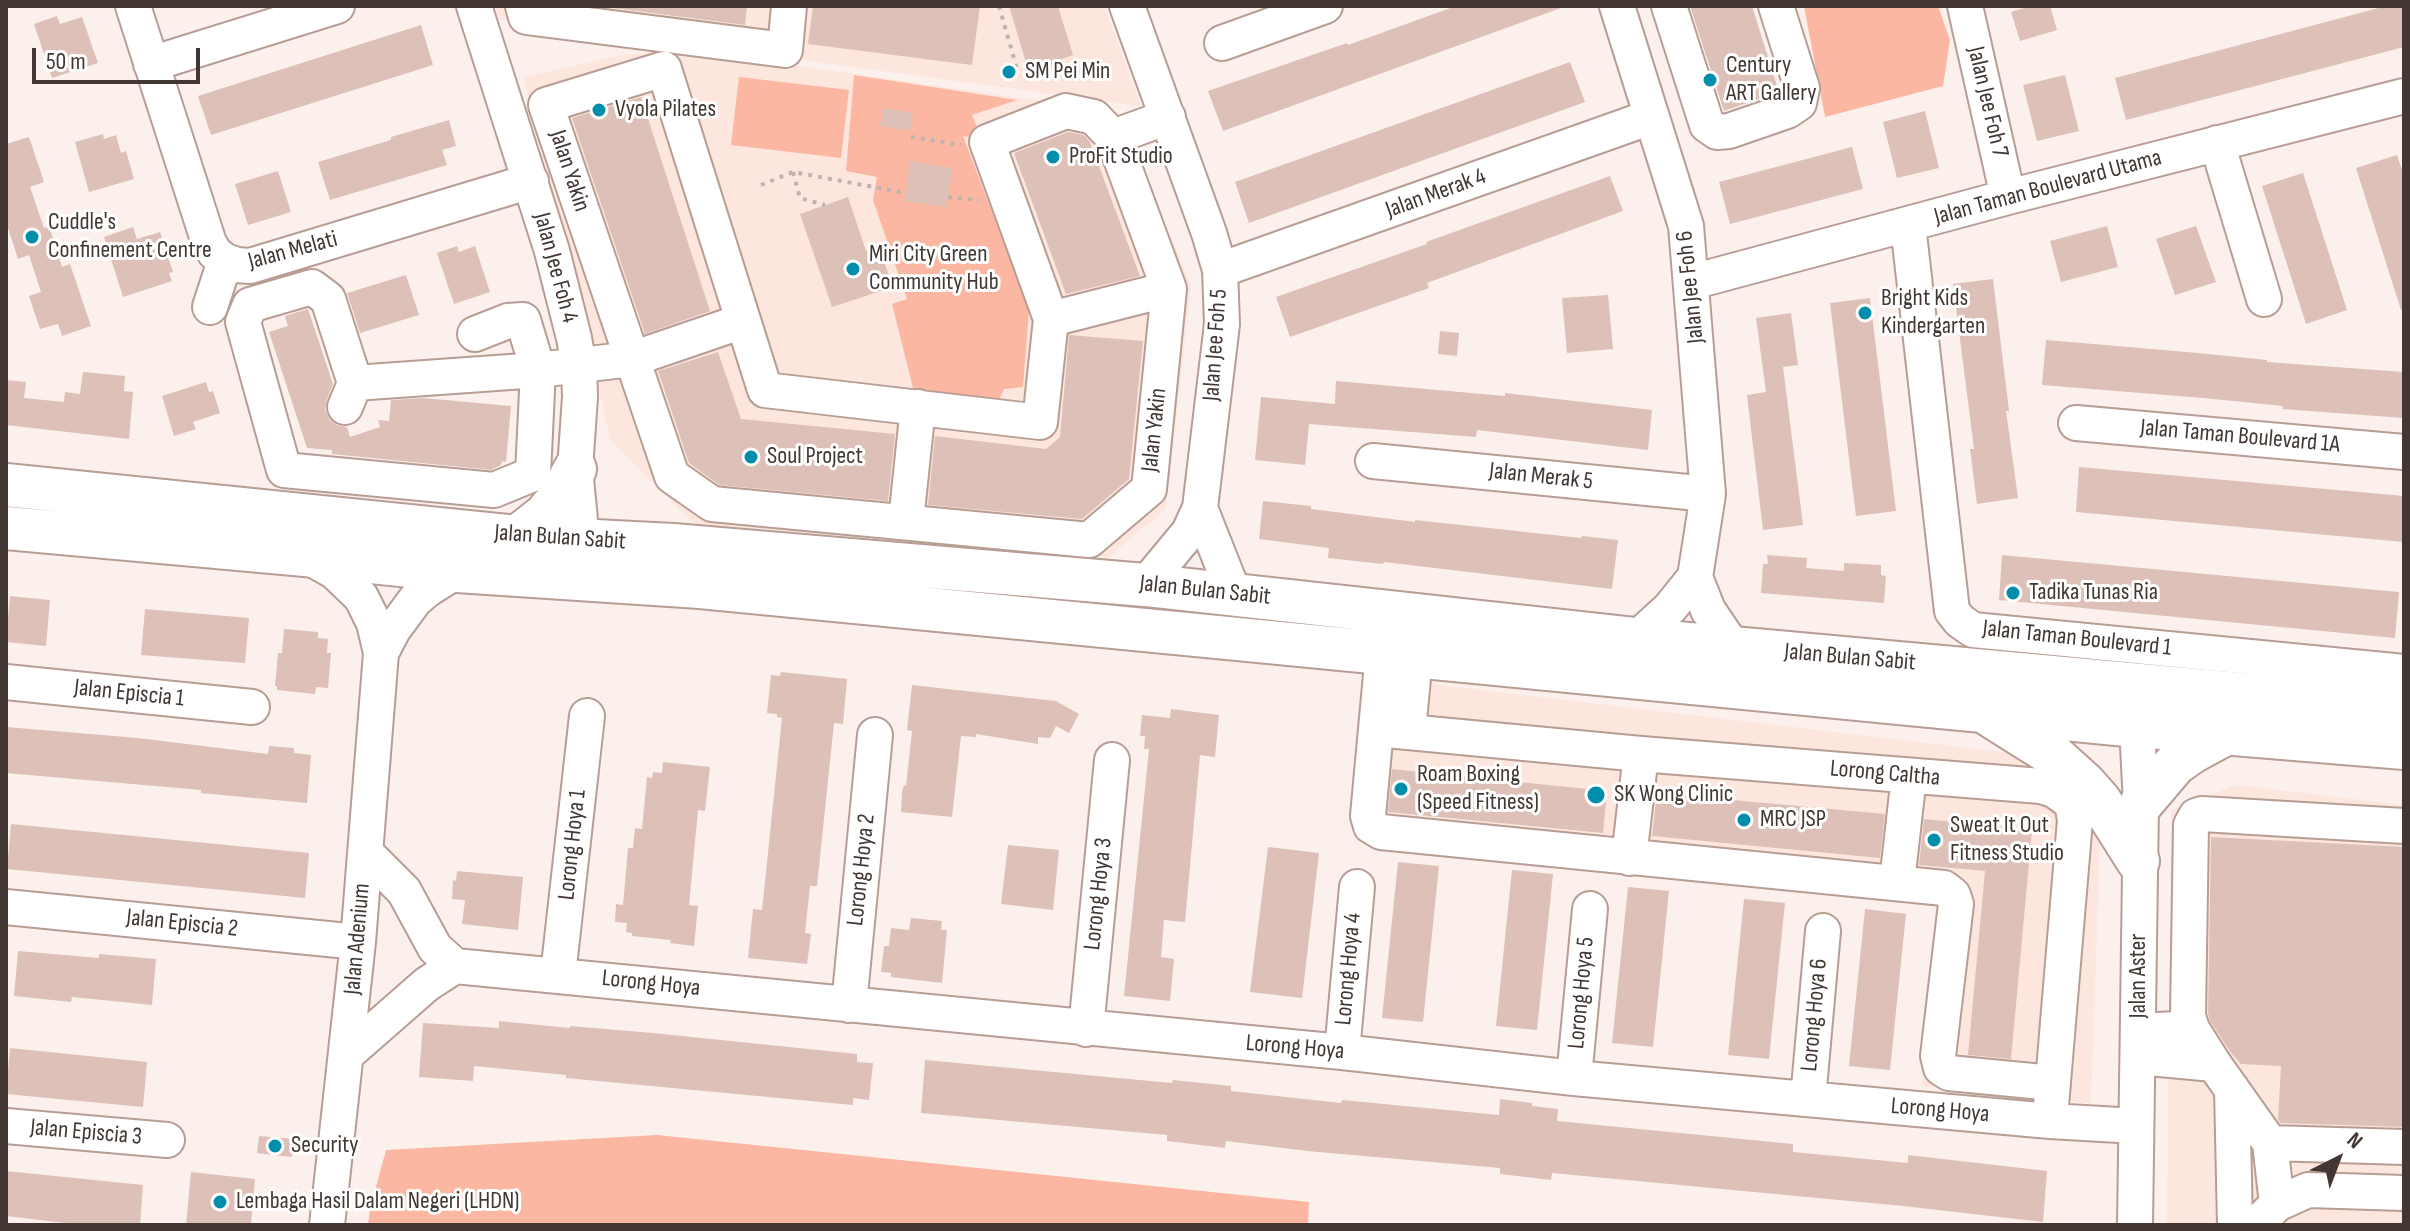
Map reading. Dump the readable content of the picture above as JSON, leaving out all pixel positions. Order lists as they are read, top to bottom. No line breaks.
{"streets":{"main road":["Jalan Bulan Sabit"],"street":["Jalan Jee Foh 7","Jalan Yakin","Jalan Taman Boulevard Utama","Jalan Merak 4","Jalan Melati","Jalan Jee Foh 4","Jalan Jee Foh 6","Jalan Jee Foh 5","Jalan Taman Boulevard 1A","Jalan Merak 5","Jalan Taman Boulevard 1","Jalan Episcia 1","Lorong Caltha","Lorong Hoya 1","Lorong Hoya 2","Lorong Hoya 3","Jalan Episcia 2","Jalan Adenium","Lorong Hoya 4","Jalan Aster","Lorong Hoya","Lorong Hoya 5","Lorong Hoya 6","Jalan Episcia 3"]},"crossings":[["Jalan Jee Foh 7","Jalan Taman Boulevard Utama"],["Jalan Taman Boulevard Utama","Jalan Jee Foh 6"],["Jalan Taman Boulevard Utama","Jalan Taman Boulevard 1"],["Jalan Merak 4","Jalan Jee Foh 6"],["Jalan Merak 4","Jalan Jee Foh 5"],["Jalan Melati","Jalan Jee Foh 4"],["Jalan Jee Foh 4","Jalan Bulan Sabit"],["Jalan Jee Foh 6","Jalan Merak 5"],["Jalan Jee Foh 5","Jalan Bulan Sabit"],["Jalan Bulan Sabit","Jalan Adenium"],["Jalan Bulan Sabit","Jalan Aster"],["Lorong Caltha","Lorong Hoya"],["Lorong Hoya 1","Lorong Hoya"],["Lorong Hoya 2","Lorong Hoya"],["Lorong Hoya 3","Lorong Hoya"],["Jalan Episcia 2","Jalan Adenium"],["Lorong Hoya 4","Lorong Hoya"],["Jalan Aster","Lorong Hoya"],["Lorong Hoya","Lorong Hoya 5"],["Lorong Hoya","Lorong Hoya 6"]],"places":["SM Pei Min","Century ART Gallery","Vyola Pilates","ProFit Studio","Cuddle's Confinement Centre","Miri City Green Community Hub","Bright Kids Kindergarten","Soul Project","Tadika Tunas Ria","Roam Boxing (Speed Fitness)","SK Wong Clinic","MRC JSP","Sweat It Out Fitness Studio","Security","Lembaga Hasil Dalam Negeri (LHDN)"],"scale_bar":"50 m","north":"top right"}
